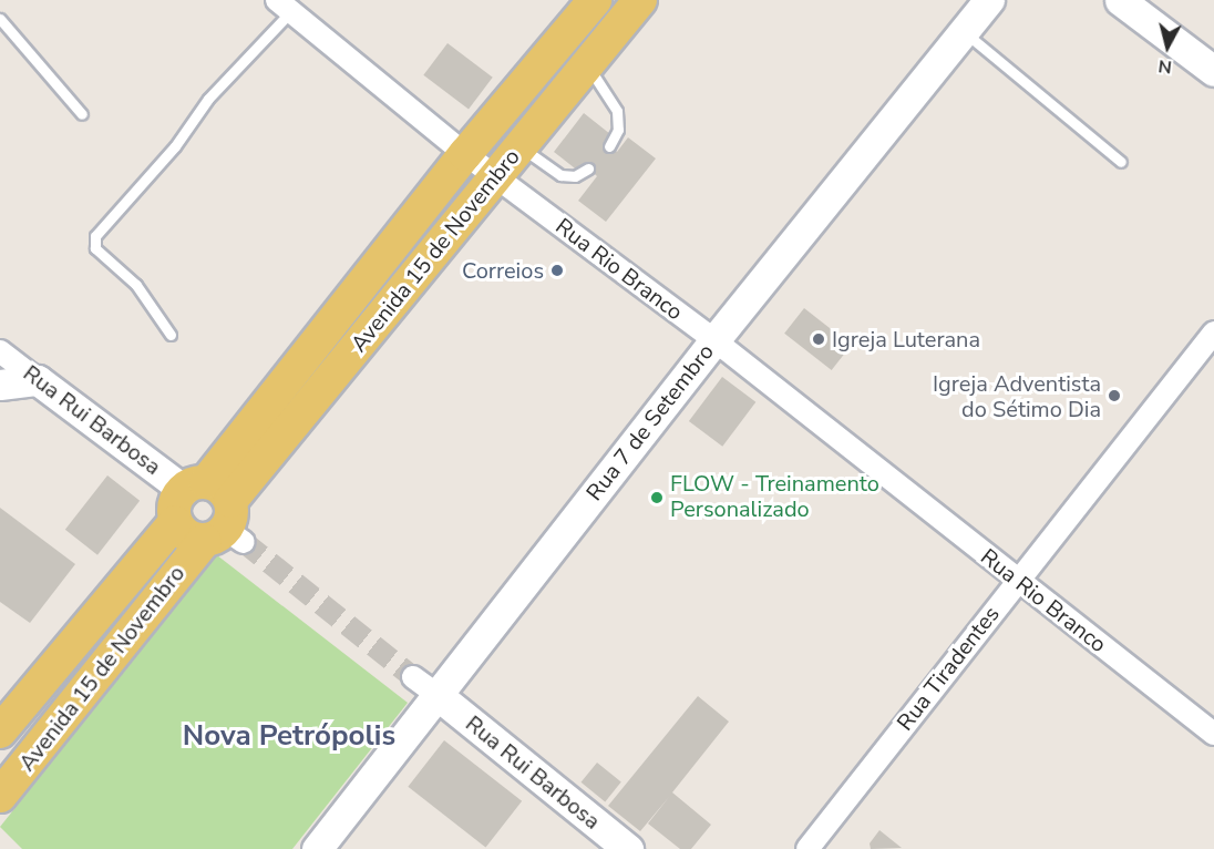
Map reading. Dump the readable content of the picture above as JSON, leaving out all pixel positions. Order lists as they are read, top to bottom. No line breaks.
{"streets":{"main road":["Avenida 15 de Novembro"],"street":["Rua Rio Branco","Rua Rui Barbosa","Rua 7 de Setembro","Rua Tiradentes"]},"crossings":[["Avenida 15 de Novembro","Rua Rio Branco"],["Avenida 15 de Novembro","Rua Rui Barbosa"],["Rua Rio Branco","Rua 7 de Setembro"],["Rua Rio Branco","Rua Tiradentes"],["Rua Rui Barbosa","Rua 7 de Setembro"]],"districts":["Nova Petrópolis"],"places":["Correios","Igreja Luterana","Igreja Adventista do Sétimo Dia","FLOW - Treinamento Personalizado"],"north":"bottom"}
